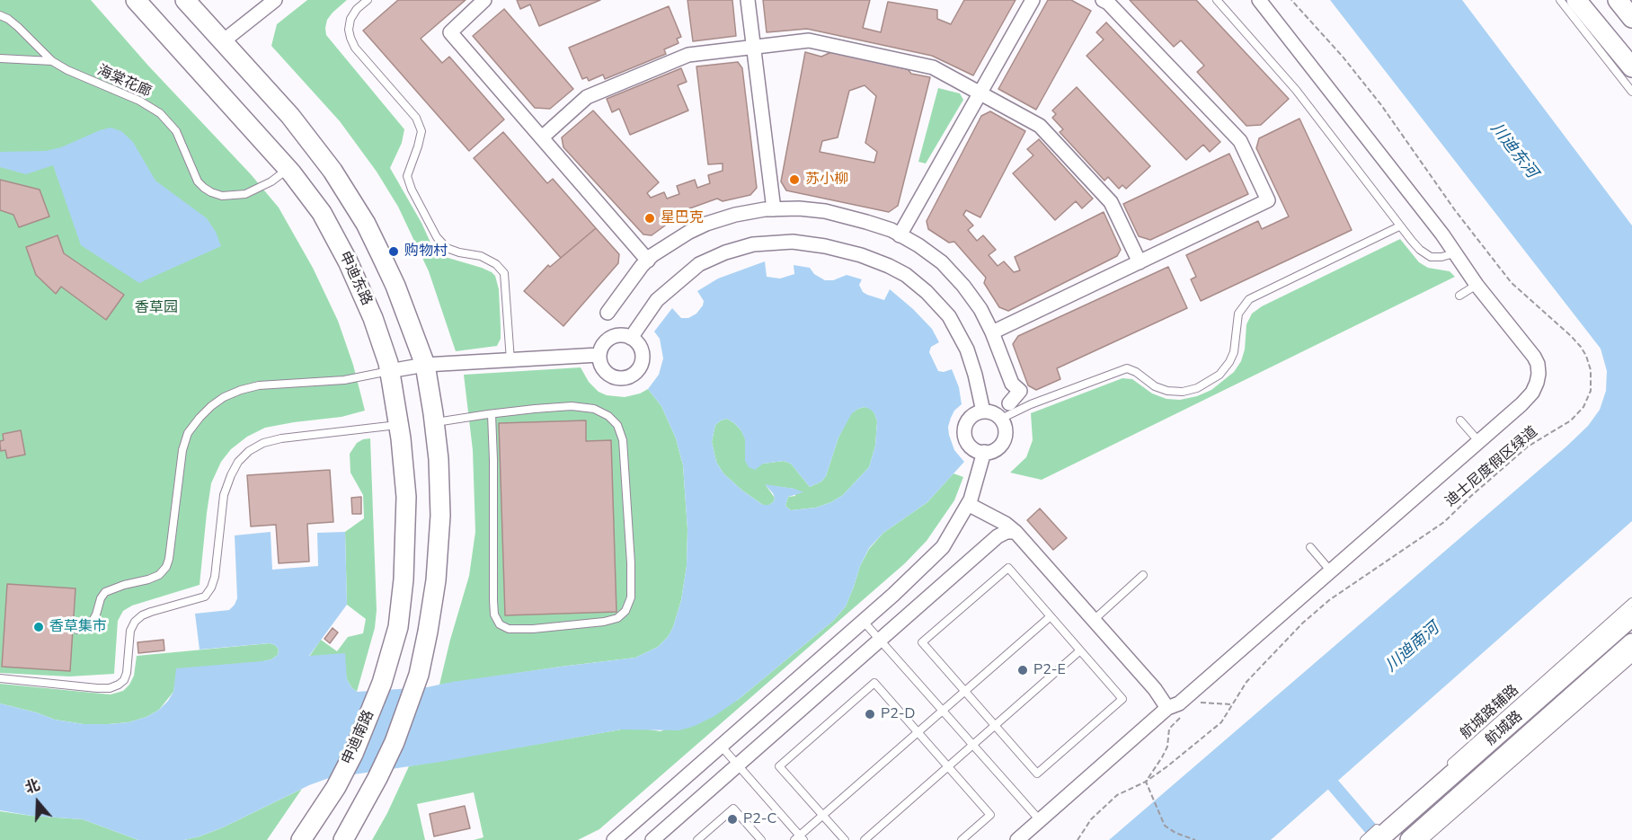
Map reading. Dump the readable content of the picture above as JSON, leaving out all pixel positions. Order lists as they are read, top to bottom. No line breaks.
{"streets":{"street":["申迪东路","航城路","申迪南路"],"lane":["海棠花廊","航城路辅路"],"path":["迪士尼度假区绿道"]},"crossings":[["海棠花廊","申迪东路"],["申迪东路","申迪南路"]],"water":["川迪东河","川迪南河"],"parks":["香草园"],"places":["苏小柳","星巴克","购物村","香草集市","P2-E","P2-D","P2-C"],"north":"top"}
